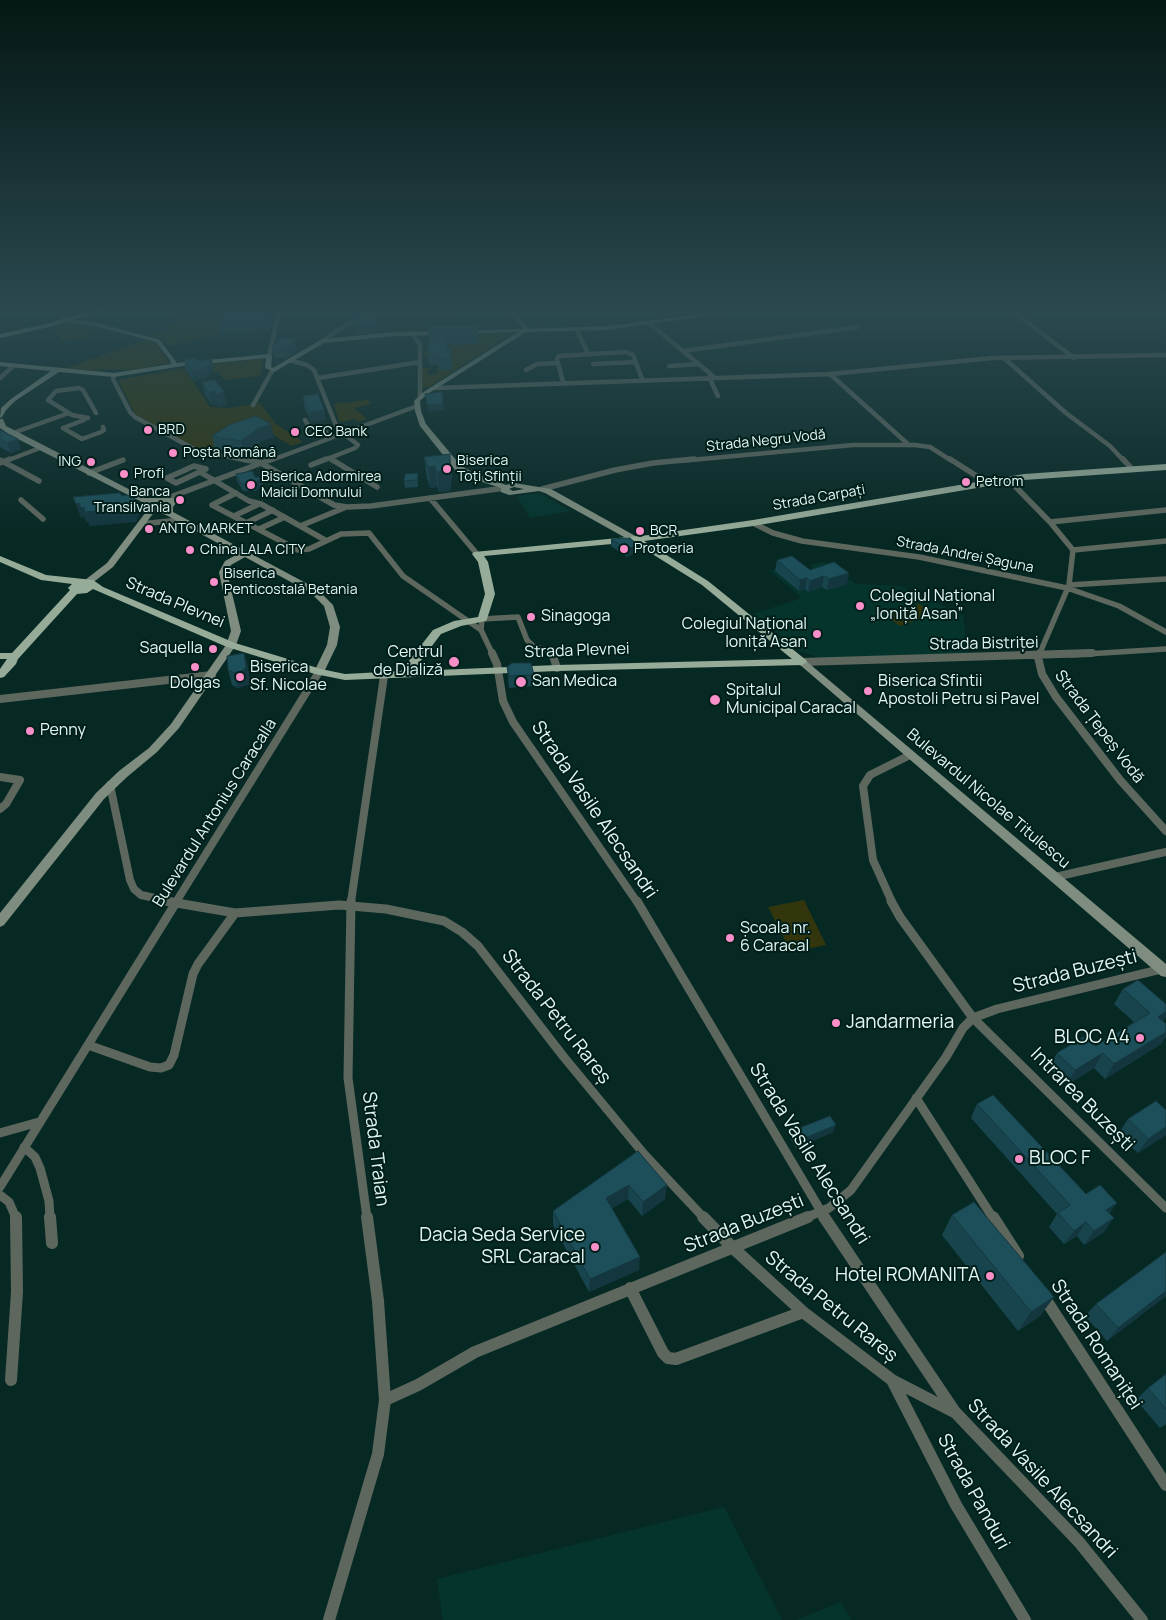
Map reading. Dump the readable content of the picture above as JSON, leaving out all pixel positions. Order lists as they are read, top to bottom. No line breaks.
{"streets":{"main road":["Strada Carpați","Strada Plevnei","Bulevardul Nicolae Titulescu","Bulevardul Antonius Caracalla"],"street":["Strada Negru Vodă","Strada Andrei Șaguna","Strada Bistriței","Strada Țepeș Vodă","Strada Vasile Alecsandri","Strada Buzești","Strada Petru Rareș","Intrarea Buzești","Strada Traian","Strada Romaniței","Strada Panduri"]},"crossings":[["Strada Negru Vodă","Strada Carpați"],["Strada Negru Vodă","Bulevardul Nicolae Titulescu"],["Strada Carpați","Strada Andrei Șaguna"],["Strada Carpați","Bulevardul Nicolae Titulescu"],["Strada Andrei Șaguna","Strada Țepeș Vodă"],["Strada Plevnei","Strada Bistriței"],["Strada Plevnei","Bulevardul Nicolae Titulescu"],["Strada Plevnei","Strada Vasile Alecsandri"],["Strada Plevnei","Bulevardul Antonius Caracalla"],["Strada Plevnei","Strada Traian"],["Strada Bistriței","Strada Țepeș Vodă"],["Strada Bistriței","Bulevardul Nicolae Titulescu"],["Bulevardul Nicolae Titulescu","Strada Buzești"],["Bulevardul Nicolae Titulescu","Intrarea Buzești"],["Strada Vasile Alecsandri","Strada Buzești"],["Strada Vasile Alecsandri","Strada Petru Rareș"],["Bulevardul Antonius Caracalla","Strada Petru Rareș"],["Strada Buzești","Strada Petru Rareș"],["Strada Buzești","Intrarea Buzești"],["Strada Buzești","Strada Traian"],["Strada Petru Rareș","Strada Traian"],["Strada Petru Rareș","Strada Panduri"]],"places":["BRD","CEC Bank","Poșta Română","ING","Biserica Toți Sfinții","Profi","Petrom","Biserica Adormirea Maicii Domnului","Banca Transilvania","ANTO MARKET","BCR","Protoeria","China LALA CITY","Biserica Penticostală Betania","Colegiul Național „Ioniță Asan”","Sinagoga","Colegiul Național Ioniță Asan","Saquella","Centrul de Dializă","Dolgas","Biserica Sf. Nicolae","San Medica","Biserica Sfintii Apostoli Petru si Pavel","Spitalul Municipal Caracal","Penny","Școala nr. 6 Caracal","Jandarmeria","BLOC A4","BLOC F","Dacia Seda Service SRL Caracal","Hotel ROMANITA"]}
